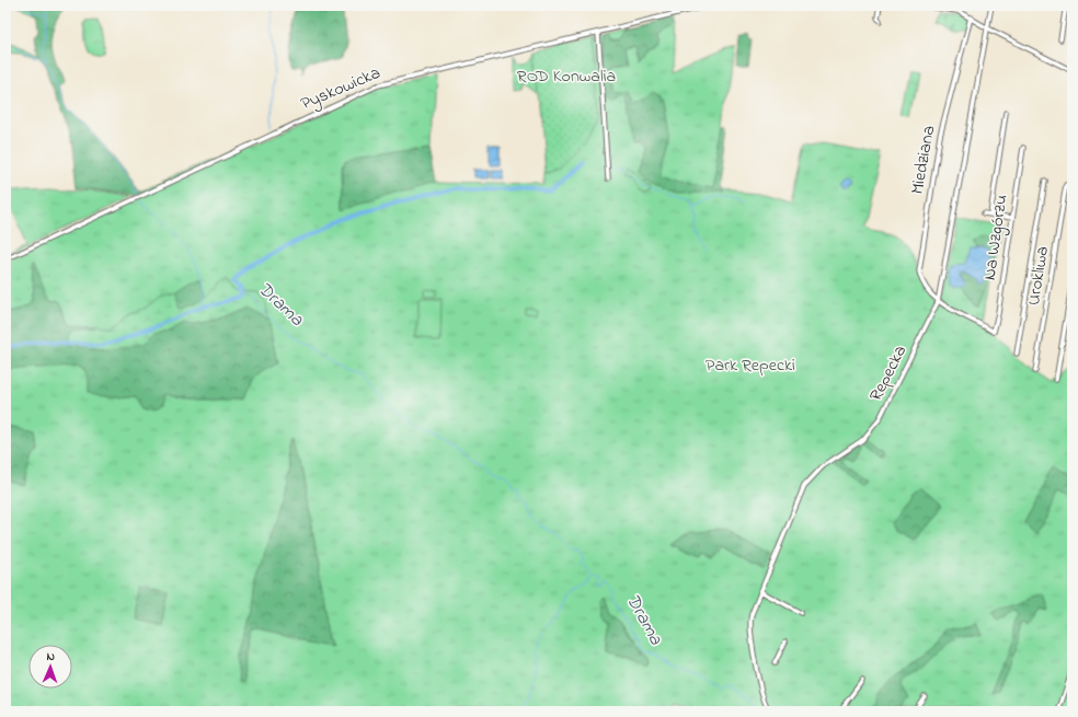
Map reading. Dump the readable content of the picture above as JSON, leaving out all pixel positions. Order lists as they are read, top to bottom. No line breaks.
{"streets":{"street":["Pyskowicka","Miedziana","Na Wzgórzu","Urokliwa","Repecka"]},"crossings":[["Miedziana","Na Wzgórzu"],["Miedziana","Repecka"],["Na Wzgórzu","Repecka"]],"water":["Drama"],"parks":["ROD Konwalia","Park Repecki"],"north":"top"}
